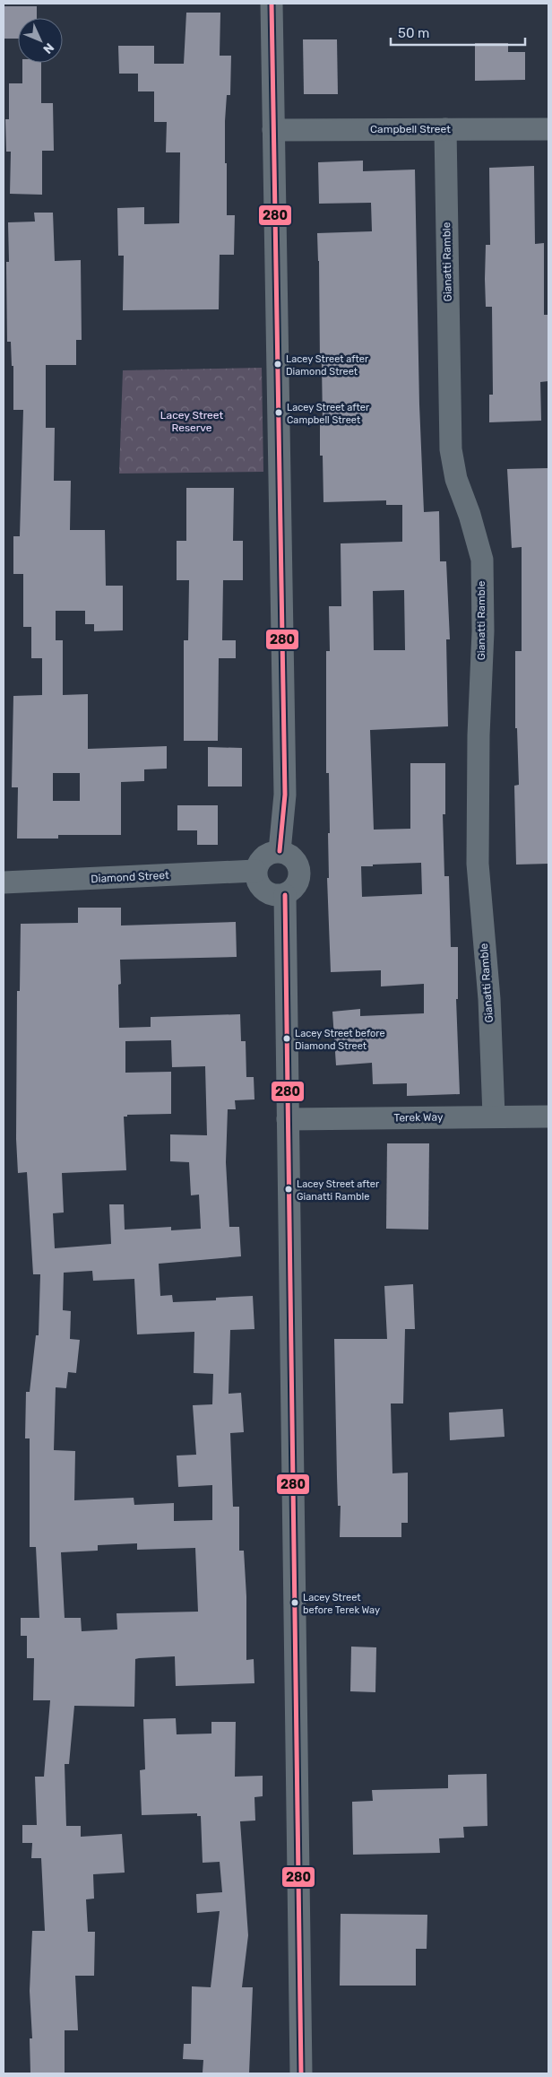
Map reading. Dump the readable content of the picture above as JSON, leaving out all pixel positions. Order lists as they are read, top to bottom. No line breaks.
{"streets":{"street":["Campbell Street","Gianatti Ramble","Diamond Street","Terek Way"]},"crossings":[["Campbell Street","Gianatti Ramble"],["Gianatti Ramble","Terek Way"]],"parks":["Lacey Street Reserve"],"places":["Lacey Street after Diamond Street","Lacey Street after Campbell Street","Lacey Street before Diamond Street","Lacey Street after Gianatti Ramble","Lacey Street before Terek Way"],"lines":["transit line 280"],"scale_bar":"50 m","north":"bottom right"}
